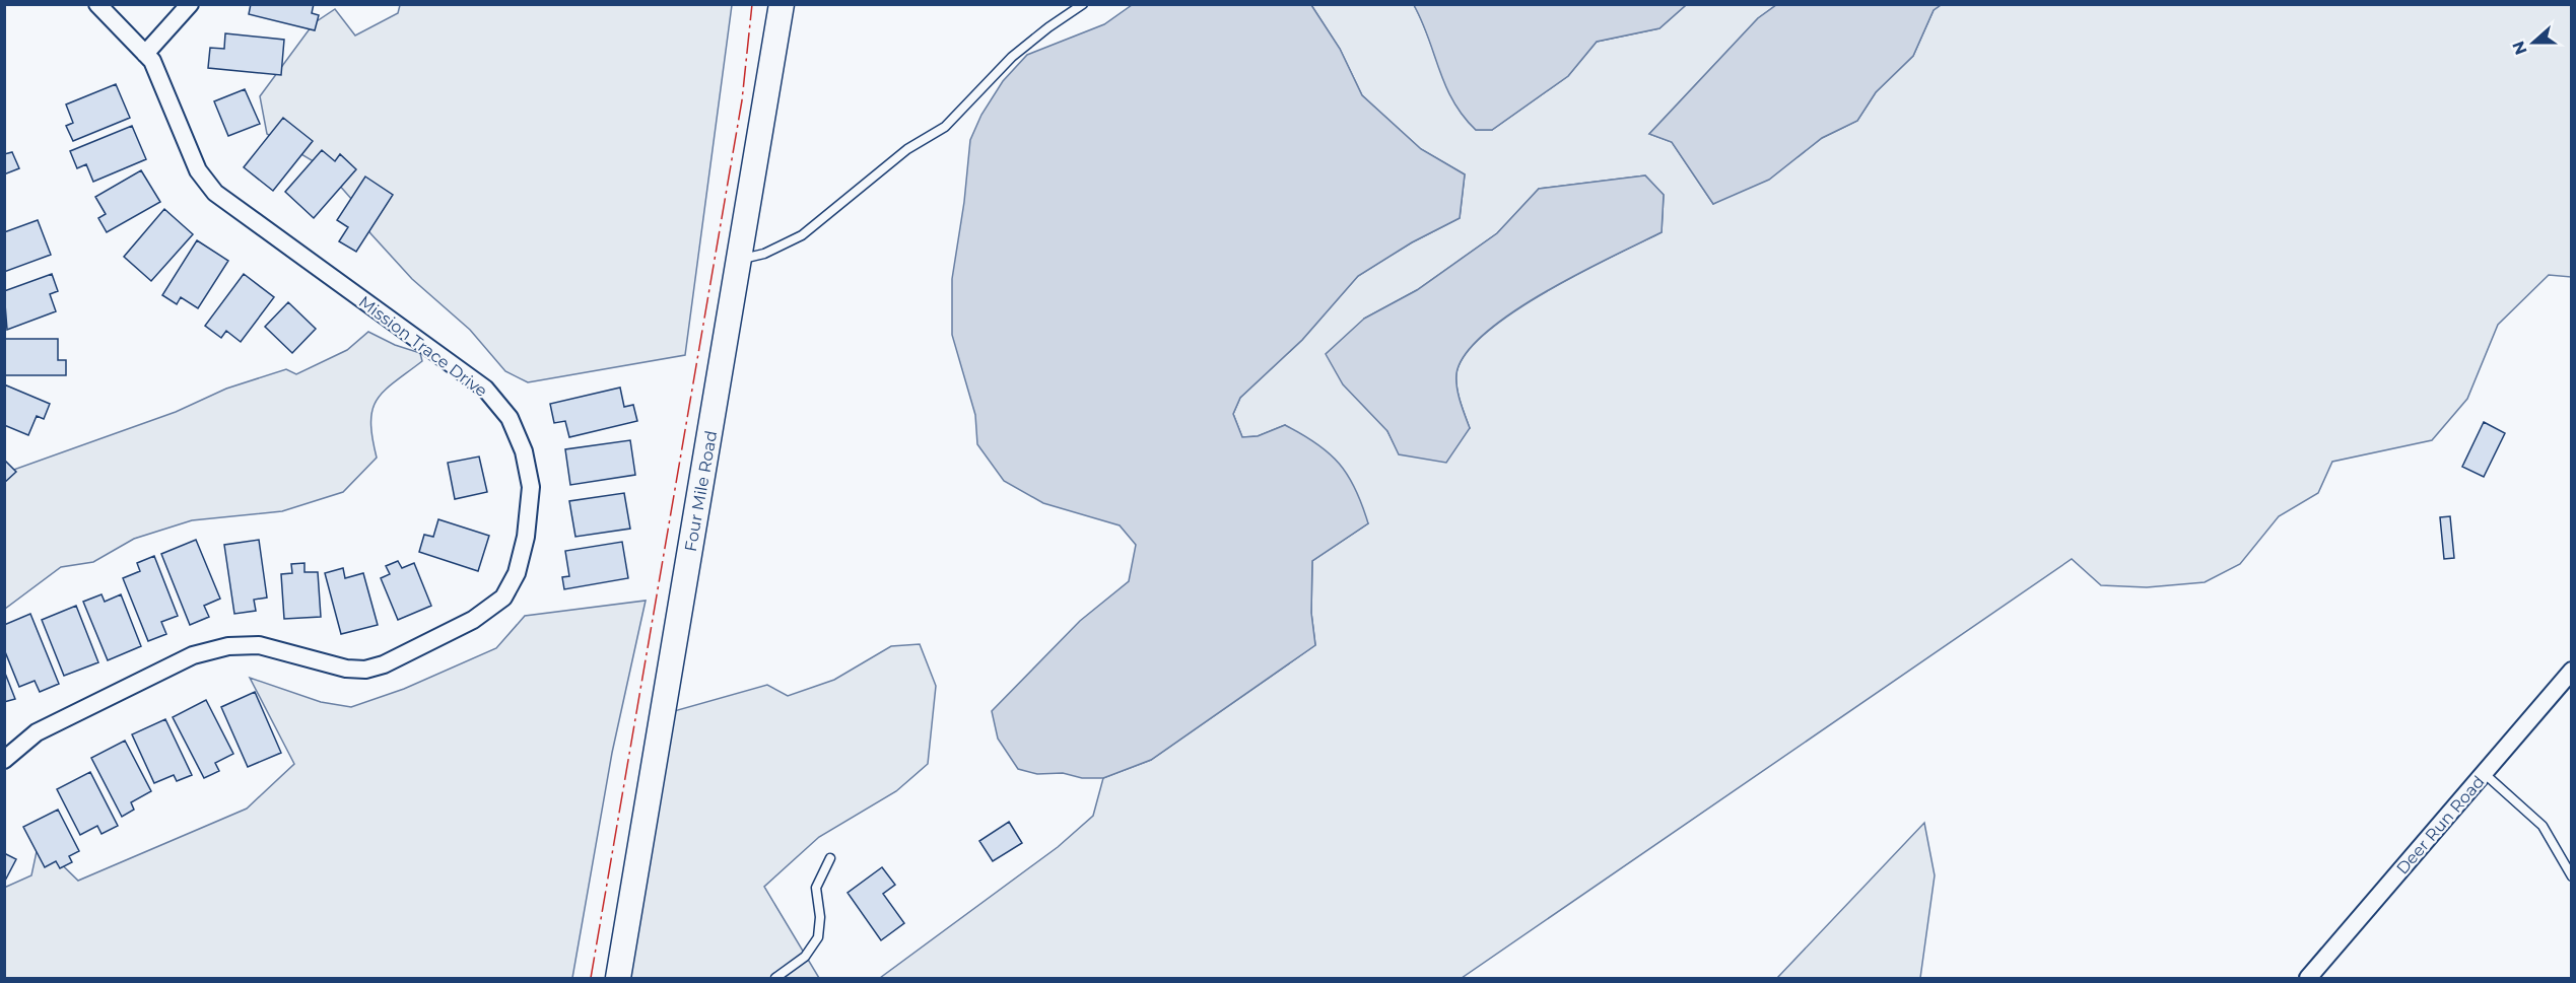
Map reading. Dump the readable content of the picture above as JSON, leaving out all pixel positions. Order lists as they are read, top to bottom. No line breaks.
{"streets":{"main road":["Four Mile Road"],"street":["Mission Trace Drive","Deer Run Road"]},"north":"left"}
